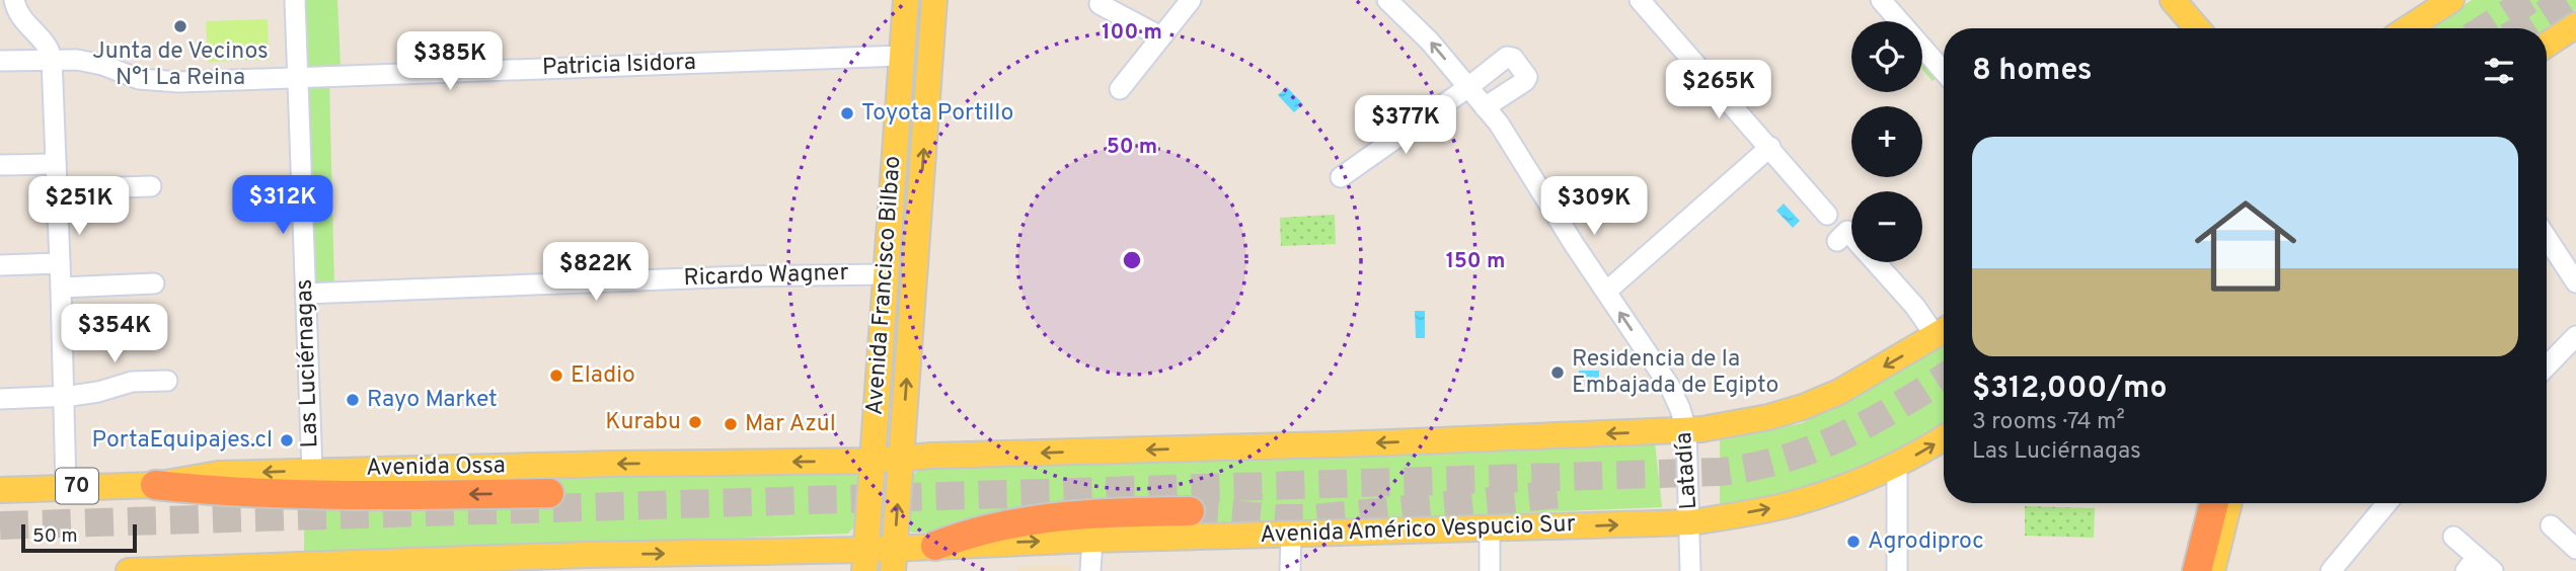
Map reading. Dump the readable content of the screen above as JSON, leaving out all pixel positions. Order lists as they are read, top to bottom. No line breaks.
{"streets":{"main road":["Avenida Francisco Bilbao","Avenida Ossa","70","Avenida Américo Vespucio Sur"],"street":["Patricia Isidora","Ricardo Wagner","Las Luciérnagas","Latadía"]},"crossings":[["Patricia Isidora","Avenida Francisco Bilbao"],["Patricia Isidora","Las Luciérnagas"],["Ricardo Wagner","Avenida Francisco Bilbao"],["Ricardo Wagner","Las Luciérnagas"],["Avenida Francisco Bilbao","Avenida Ossa"],["Avenida Francisco Bilbao","Avenida Américo Vespucio Sur"],["Las Luciérnagas","Avenida Ossa"],["Latadía","Avenida Américo Vespucio Sur"]],"one_way":["Latadía"],"places":["Junta de Vecinos N°1 La Reina","Toyota Portillo","Residencia de la Embajada de Egipto","Eladio","Rayo Market","Kurabu","Mar Azul","PortaEquipajes.cl","Agrodiproc"],"scale_bar":"50 m","page":{"map_buttons":["+","−"],"heading":"8 homes","price":["$385K","$265K","$377K","$312K","$251K","$309K","$822K","$354K"],"list":[{"name":"$312,000/mo","note":"3 rooms · 74 m² · Las Luciérnagas"}],"scale":"50 m"},"rings":["100 m","50 m","150 m"]}
